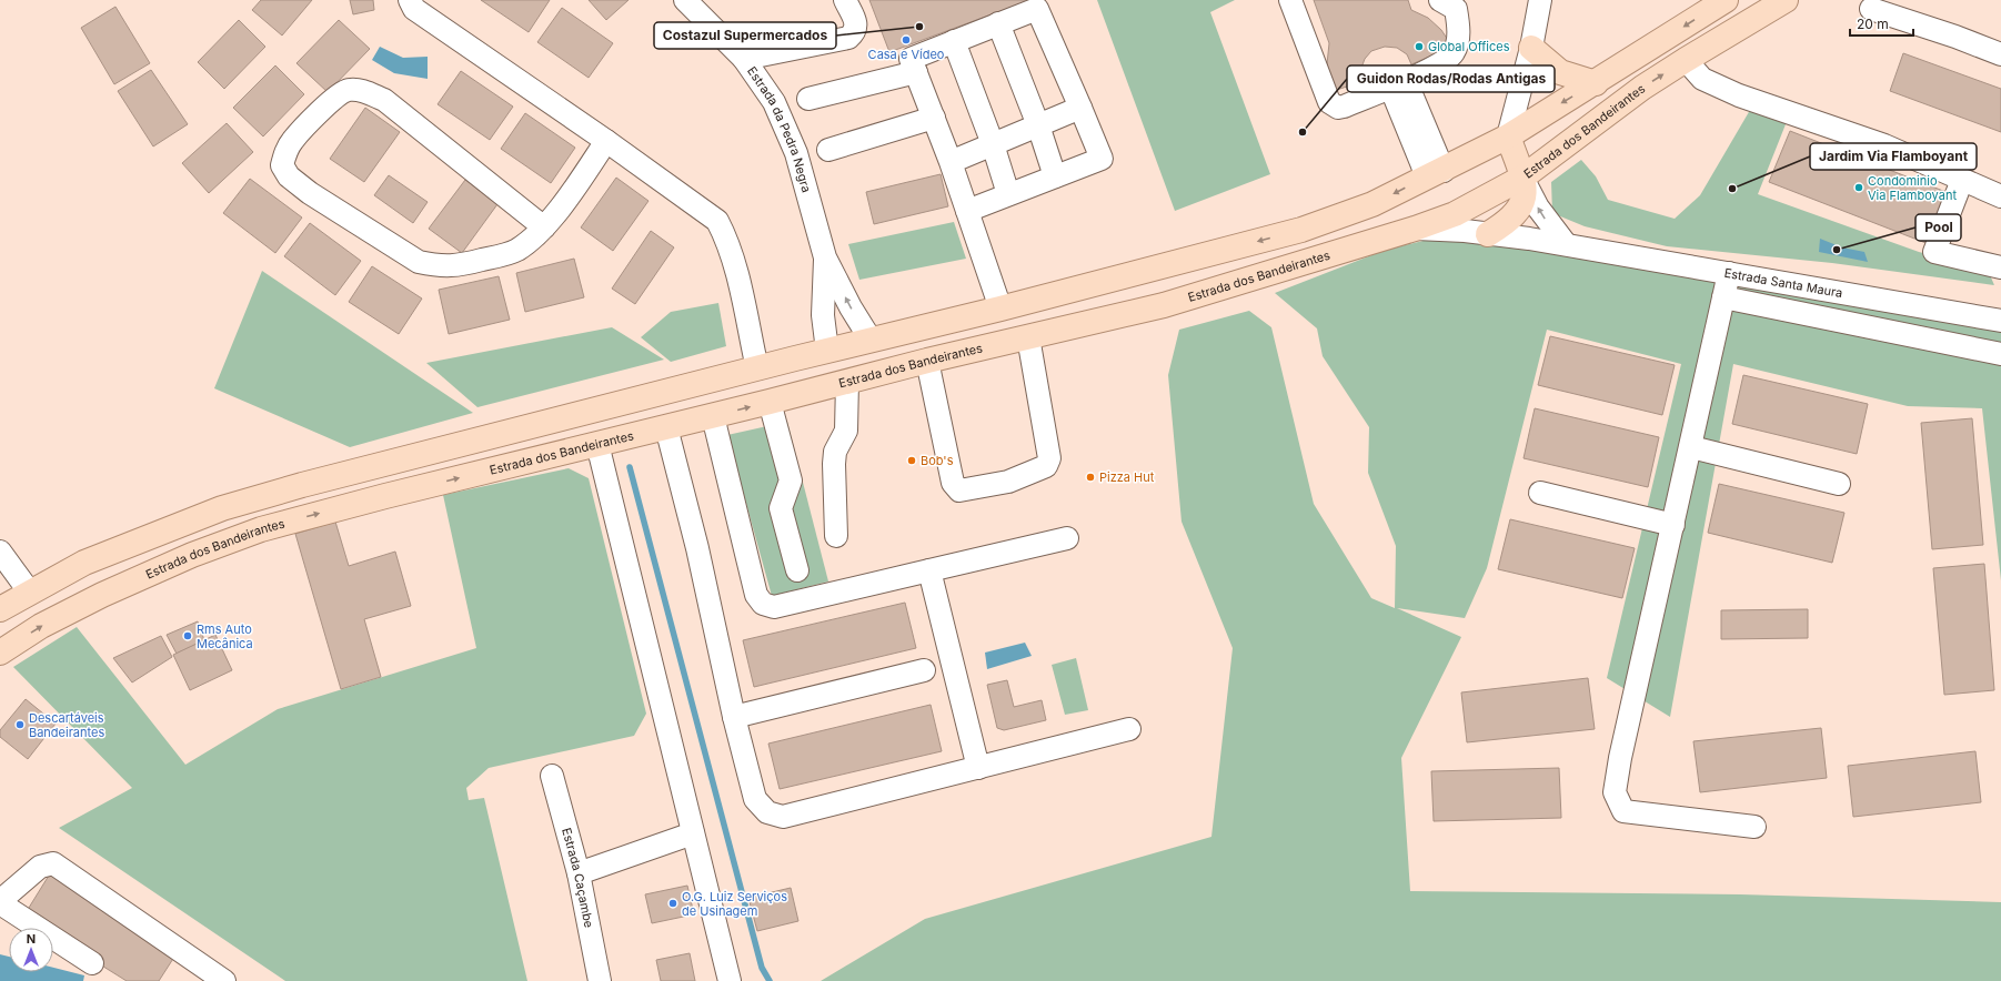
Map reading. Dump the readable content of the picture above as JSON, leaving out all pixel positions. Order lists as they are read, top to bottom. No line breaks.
{"streets":{"main road":["Estrada dos Bandeirantes"],"street":["Estrada da Pedra Negra","Estrada Santa Maura","Estrada Caçambe"]},"crossings":[["Estrada dos Bandeirantes","Estrada Santa Maura"]],"places":["Costazul Supermercados","Casa e Vídeo","Global Offices","Guidon Rodas/Rodas Antigas","Condominio Via Flamboyant","Jardim Via Flamboyant","Pool","Bob's","Pizza Hut","Rms Auto Mecânica","Descartáveis Bandeirantes","O.G. Luiz Serviços de Usinagem"],"scale_bar":"20 m","north":"top"}
